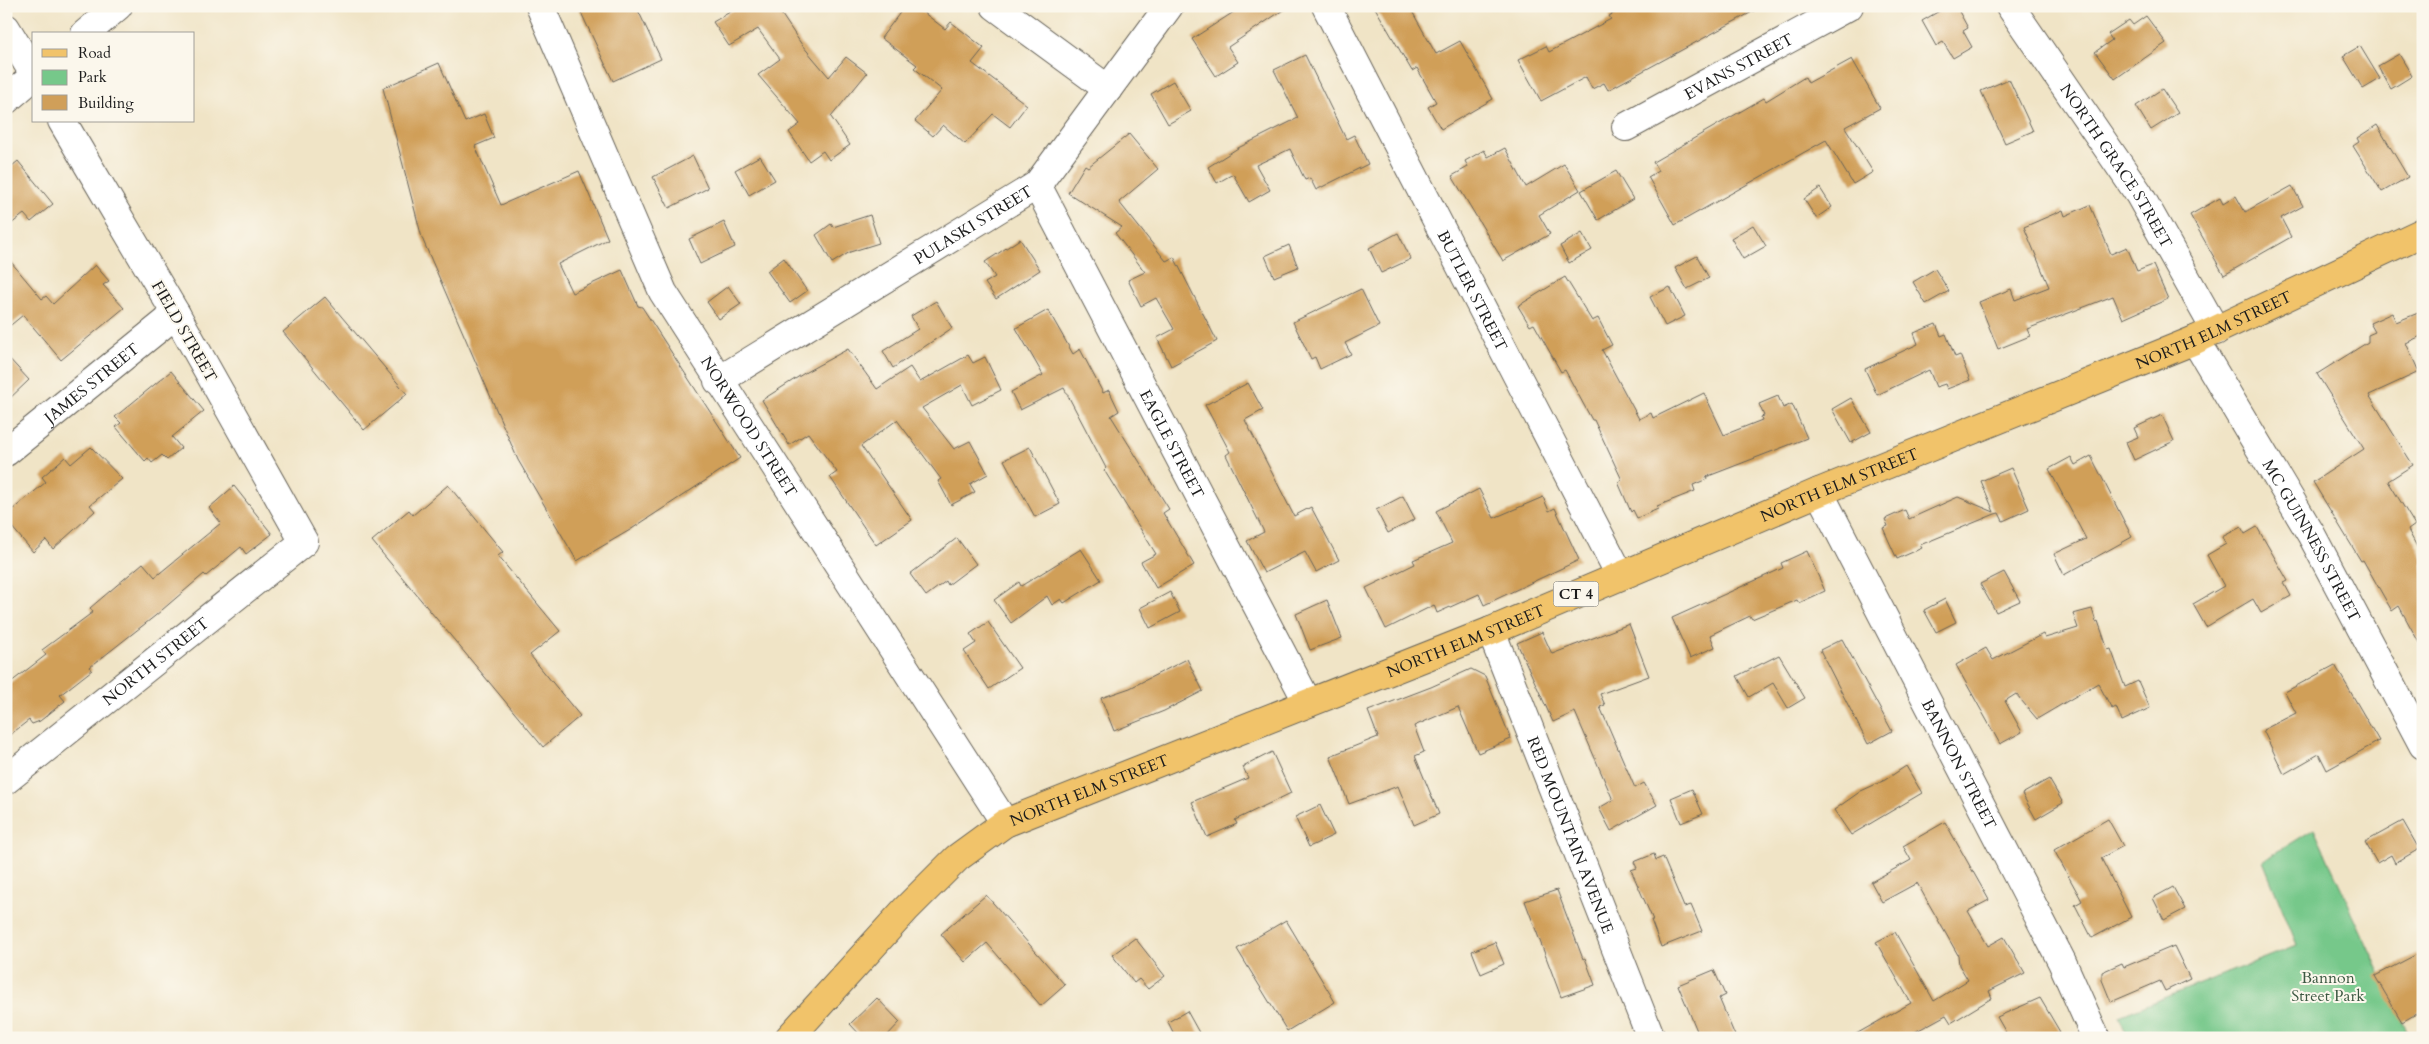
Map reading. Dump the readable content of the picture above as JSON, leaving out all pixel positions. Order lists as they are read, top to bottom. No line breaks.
{"streets":{"main road":["NORTH ELM STREET","CT 4"],"street":["EVANS STREET","NORTH GRACE STREET","PULASKI STREET","BUTLER STREET","FIELD STREET","JAMES STREET","NORWOOD STREET","EAGLE STREET","MC GUINNESS STREET","NORTH STREET","BANNON STREET","RED MOUNTAIN AVENUE"]},"crossings":[["NORTH GRACE STREET","NORTH ELM STREET"],["NORTH GRACE STREET","MC GUINNESS STREET"],["PULASKI STREET","NORWOOD STREET"],["PULASKI STREET","EAGLE STREET"],["BUTLER STREET","NORTH ELM STREET"],["NORTH ELM STREET","NORWOOD STREET"],["NORTH ELM STREET","EAGLE STREET"],["NORTH ELM STREET","MC GUINNESS STREET"],["NORTH ELM STREET","BANNON STREET"],["NORTH ELM STREET","RED MOUNTAIN AVENUE"],["FIELD STREET","JAMES STREET"],["FIELD STREET","NORTH STREET"]],"parks":["Bannon Street Park"],"legend":["Road","Park","Building"]}
